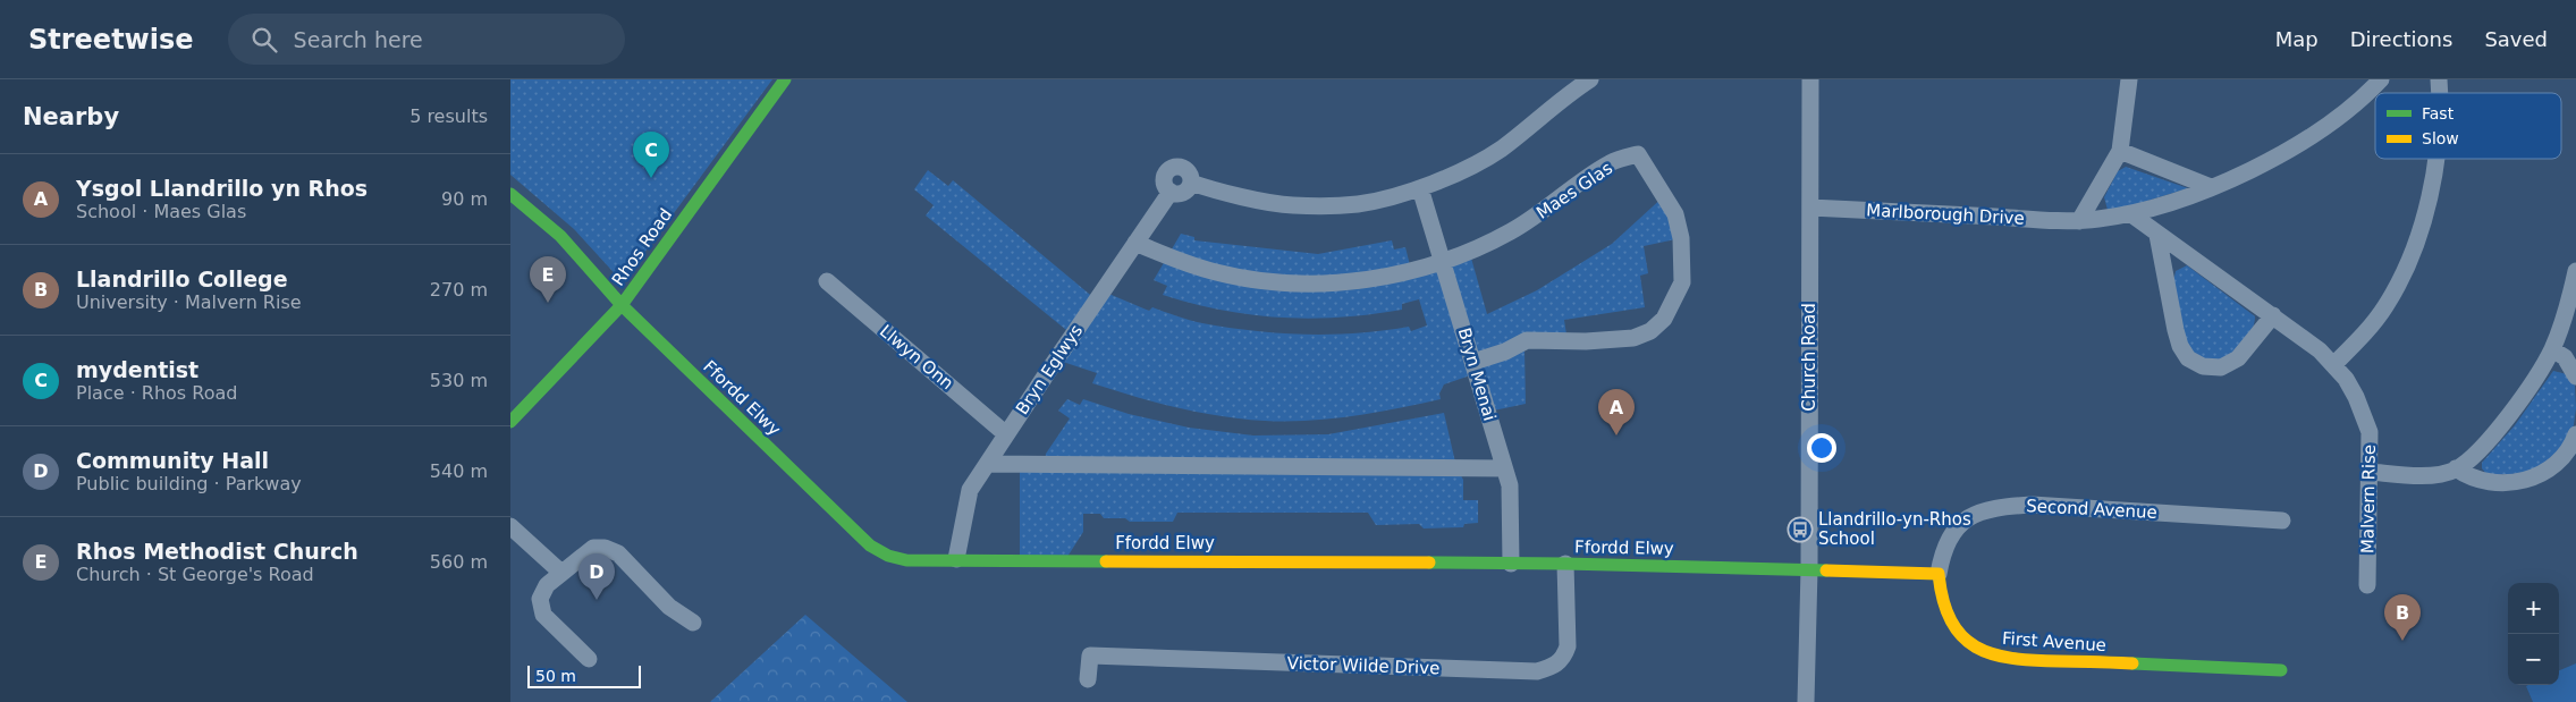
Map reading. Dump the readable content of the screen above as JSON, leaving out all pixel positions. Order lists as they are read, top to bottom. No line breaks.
{"streets":{"street":["Maes Glas","Marlborough Drive","Rhos Road","Llwyn Onn","Church Road","Bryn Eglwys","Bryn Menai","Ffordd Elwy","Malvern Rise","Second Avenue","First Avenue","Victor Wilde Drive"]},"crossings":[["Maes Glas","Bryn Menai"],["Marlborough Drive","Church Road"],["Marlborough Drive","Malvern Rise"],["Rhos Road","Ffordd Elwy"],["Llwyn Onn","Bryn Eglwys"],["Church Road","Ffordd Elwy"],["Bryn Eglwys","Ffordd Elwy"],["Bryn Menai","Ffordd Elwy"],["Ffordd Elwy","Victor Wilde Drive"],["Second Avenue","First Avenue"]],"places":{"bus stop":["Llandrillo-yn-Rhos School"]},"legend":["Fast","Slow"],"scale_bar":"50 m","page":{"header":"Streetwise","search":"Search here","nav":["Map","Directions","Saved"],"heading":["Nearby","5 results"],"pins":["C","E","A","D","B"],"list":[{"mark":"A","name":"Ysgol Llandrillo yn Rhos","note":"School · Maes Glas","value":"90 m"},{"mark":"B","name":"Llandrillo College","note":"University · Malvern Rise","value":"270 m"},{"mark":"C","name":"mydentist","note":"Place · Rhos Road","value":"530 m"},{"mark":"D","name":"Community Hall","note":"Public building · Parkway","value":"540 m"},{"mark":"E","name":"Rhos Methodist Church","note":"Church · St George's Road","value":"560 m"}],"map_buttons":["+","−"],"scale":"50 m"}}
